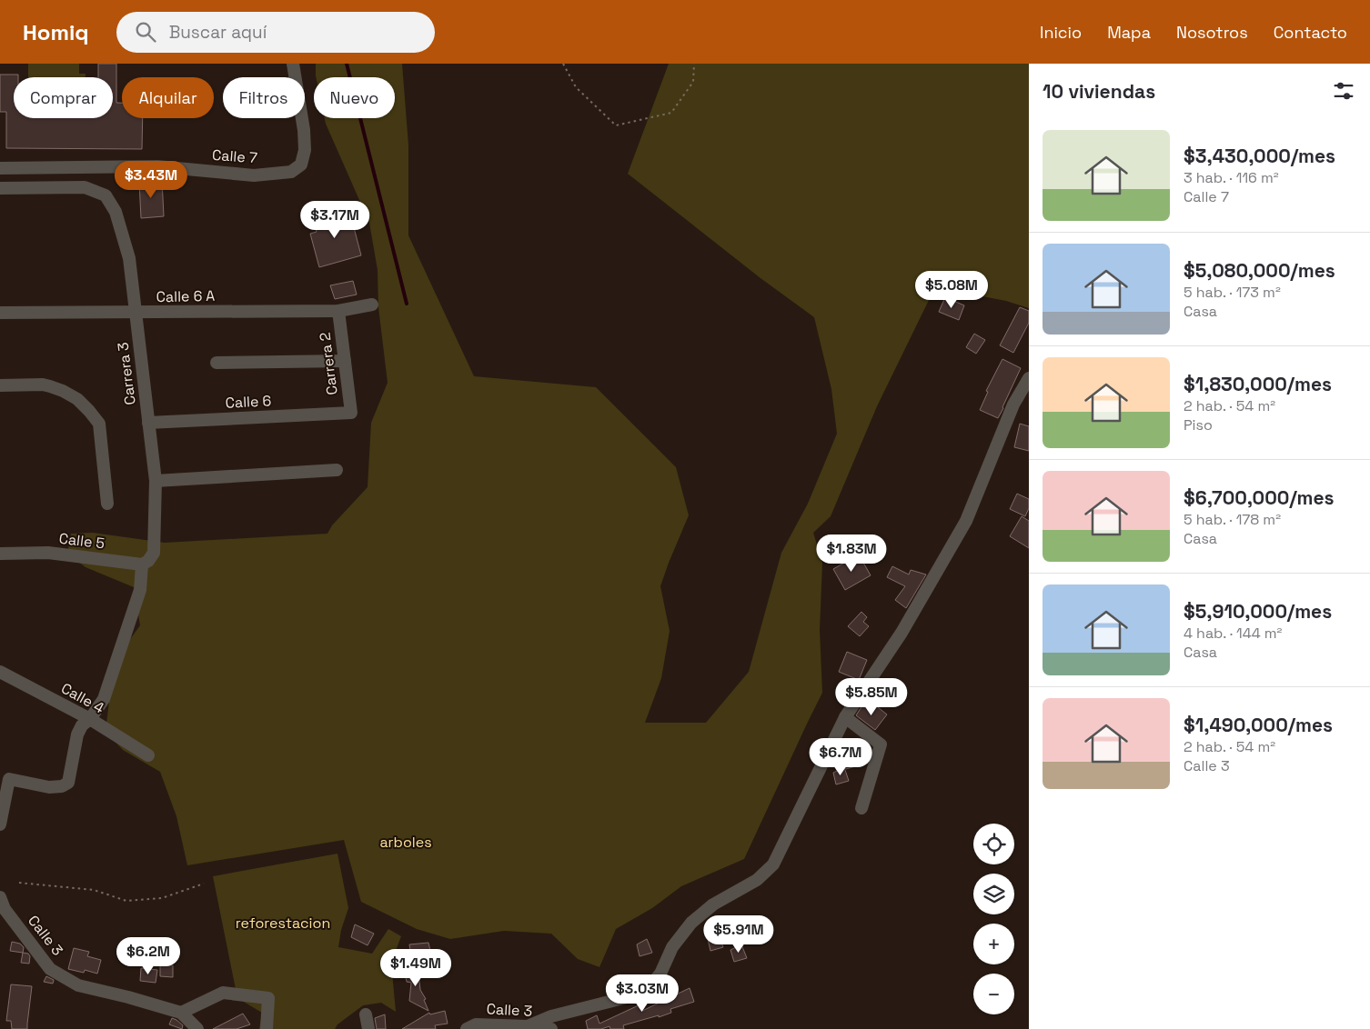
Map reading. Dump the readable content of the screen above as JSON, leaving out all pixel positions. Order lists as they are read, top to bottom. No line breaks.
{"streets":{"street":["Calle 7","Calle 6 A","Carrera 2","Carrera 3","Calle 6","Calle 5","Calle 4","Calle 3"]},"crossings":[["Calle 6 A","Carrera 2"],["Calle 6 A","Carrera 3"],["Carrera 2","Calle 6"],["Carrera 3","Calle 6"],["Carrera 3","Calle 5"]],"parks":["arboles","reforestacion"],"page":{"header":"Homiq","search":"Buscar aquí","nav":["Inicio","Mapa","Nosotros","Contacto"],"heading":"10 viviendas","chip":["Comprar","Alquilar","Filtros","Nuevo"],"list":[{"name":"$3,430,000/mes","note":"3 hab. · 116 m² · Calle 7"},{"name":"$5,080,000/mes","note":"5 hab. · 173 m² · Casa"},{"name":"$1,830,000/mes","note":"2 hab. · 54 m² · Piso"},{"name":"$6,700,000/mes","note":"5 hab. · 178 m² · Casa"},{"name":"$5,910,000/mes","note":"4 hab. · 144 m² · Casa"},{"name":"$1,490,000/mes","note":"2 hab. · 54 m² · Calle 3"}],"price":["$3.43M","$3.17M","$5.08M","$1.83M","$5.85M","$6.7M","$5.91M","$6.2M","$1.49M","$3.03M"],"map_buttons":["+","−"]}}
